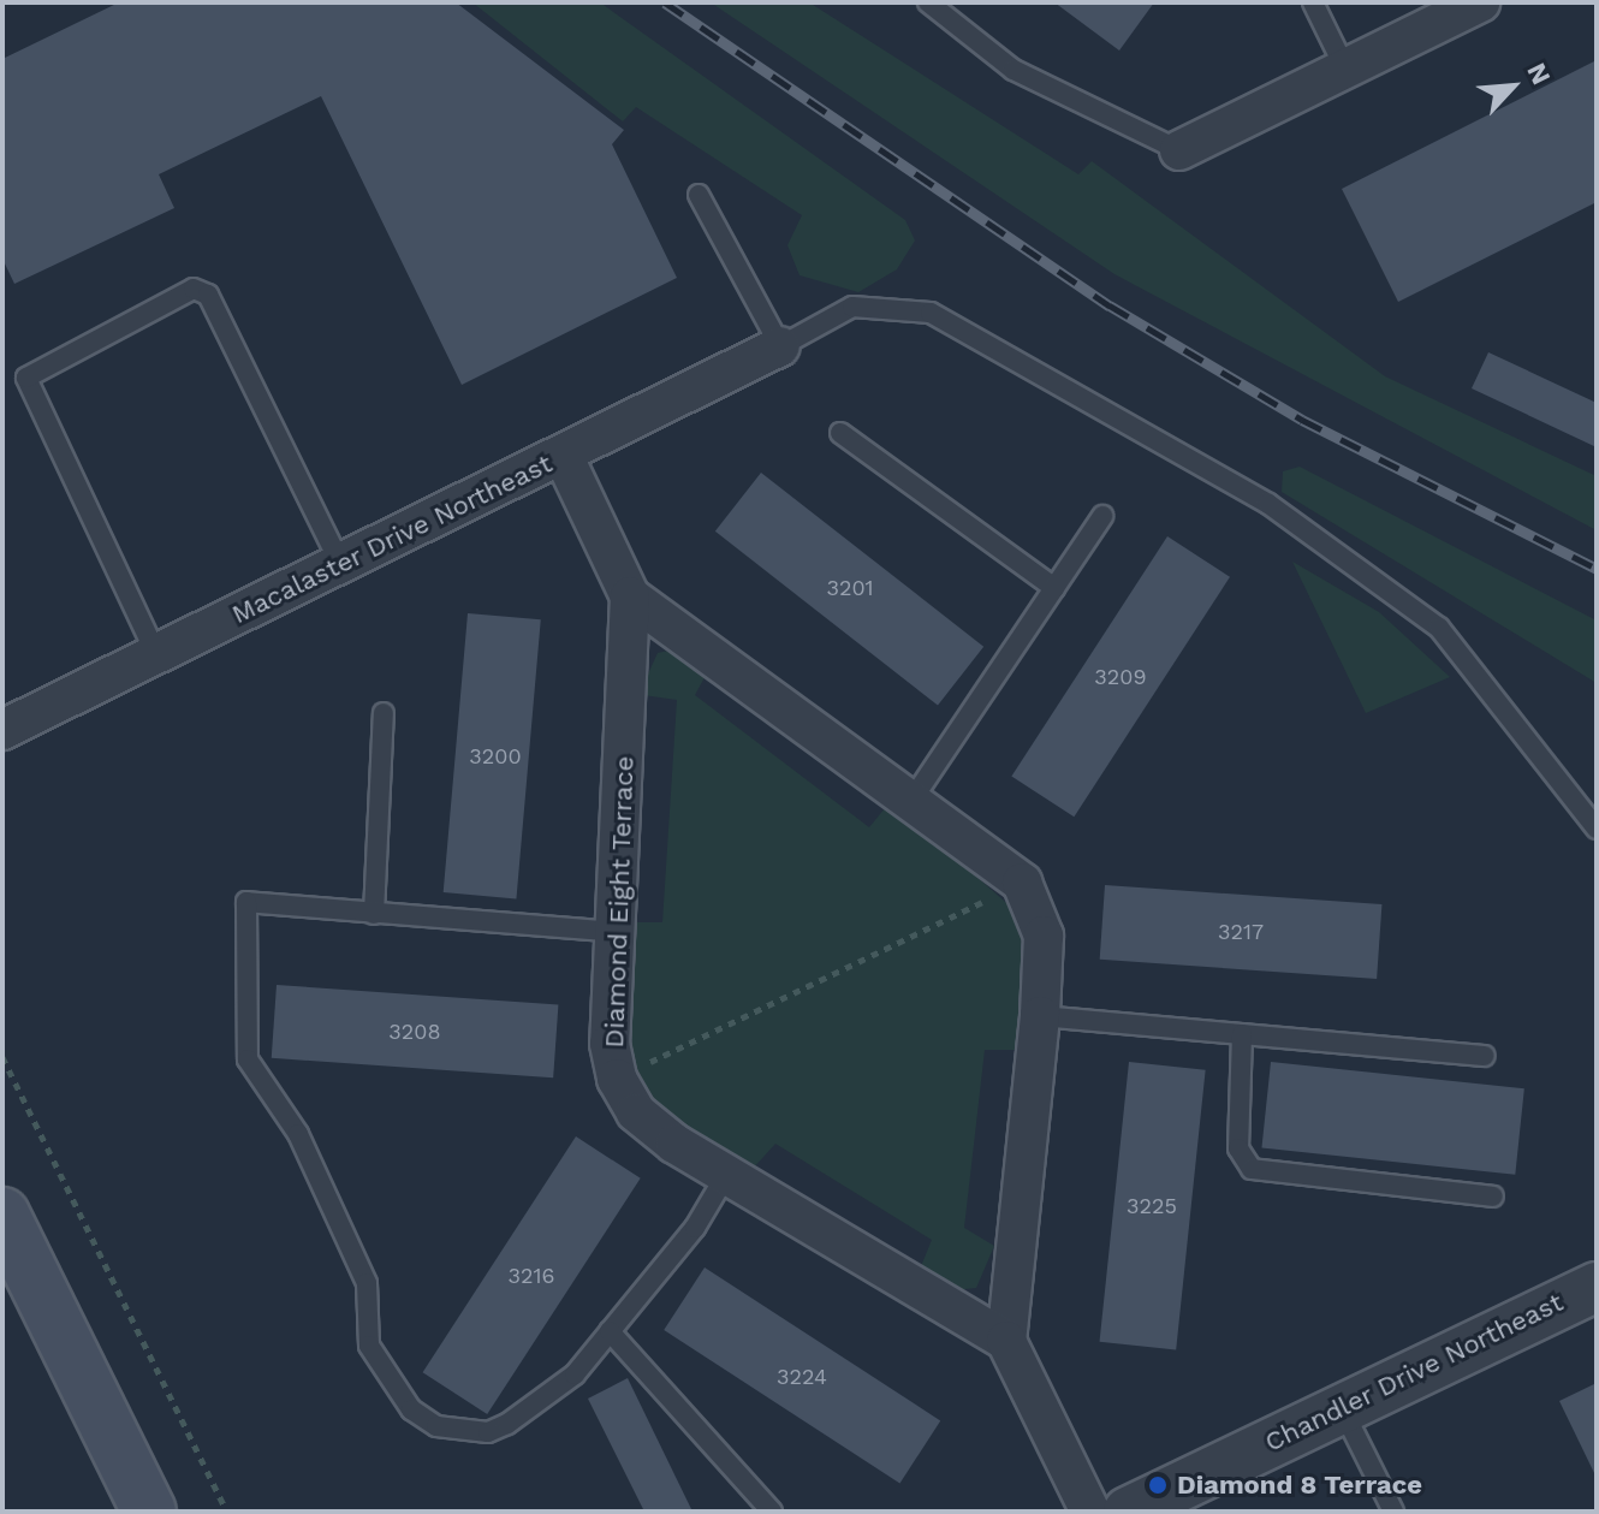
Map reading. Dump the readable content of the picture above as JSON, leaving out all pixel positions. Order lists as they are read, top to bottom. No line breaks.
{"streets":{"street":["Macalaster Drive Northeast","Diamond Eight Terrace","Chandler Drive Northeast"]},"crossings":[["Macalaster Drive Northeast","Diamond Eight Terrace"]],"places":["Diamond 8 Terrace"],"house_numbers":["3201","3209","3200","3217","3208","3225","3216","3224"],"north":"top right"}
